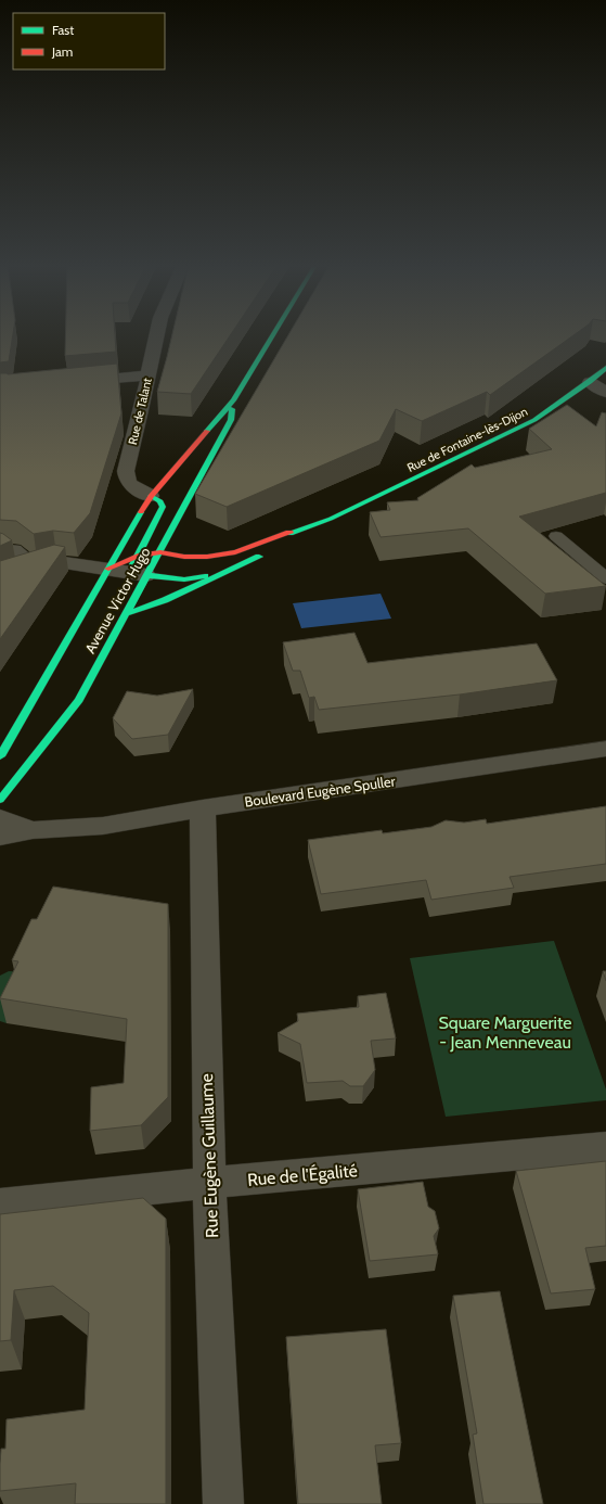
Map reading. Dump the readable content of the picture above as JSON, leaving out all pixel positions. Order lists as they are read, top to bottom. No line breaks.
{"streets":{"main road":["Rue de Fontaine-lès-Dijon","Avenue Victor Hugo"],"street":["Rue de Talant","Boulevard Eugène Spuller","Rue Eugène Guillaume","Rue de l'Égalité"]},"crossings":[["Rue de Talant","Avenue Victor Hugo"],["Rue de Fontaine-lès-Dijon","Avenue Victor Hugo"],["Boulevard Eugène Spuller","Rue Eugène Guillaume"],["Rue Eugène Guillaume","Rue de l'Égalité"]],"parks":["Square Marguerite - Jean Menneveau"],"legend":["Fast","Jam"]}
